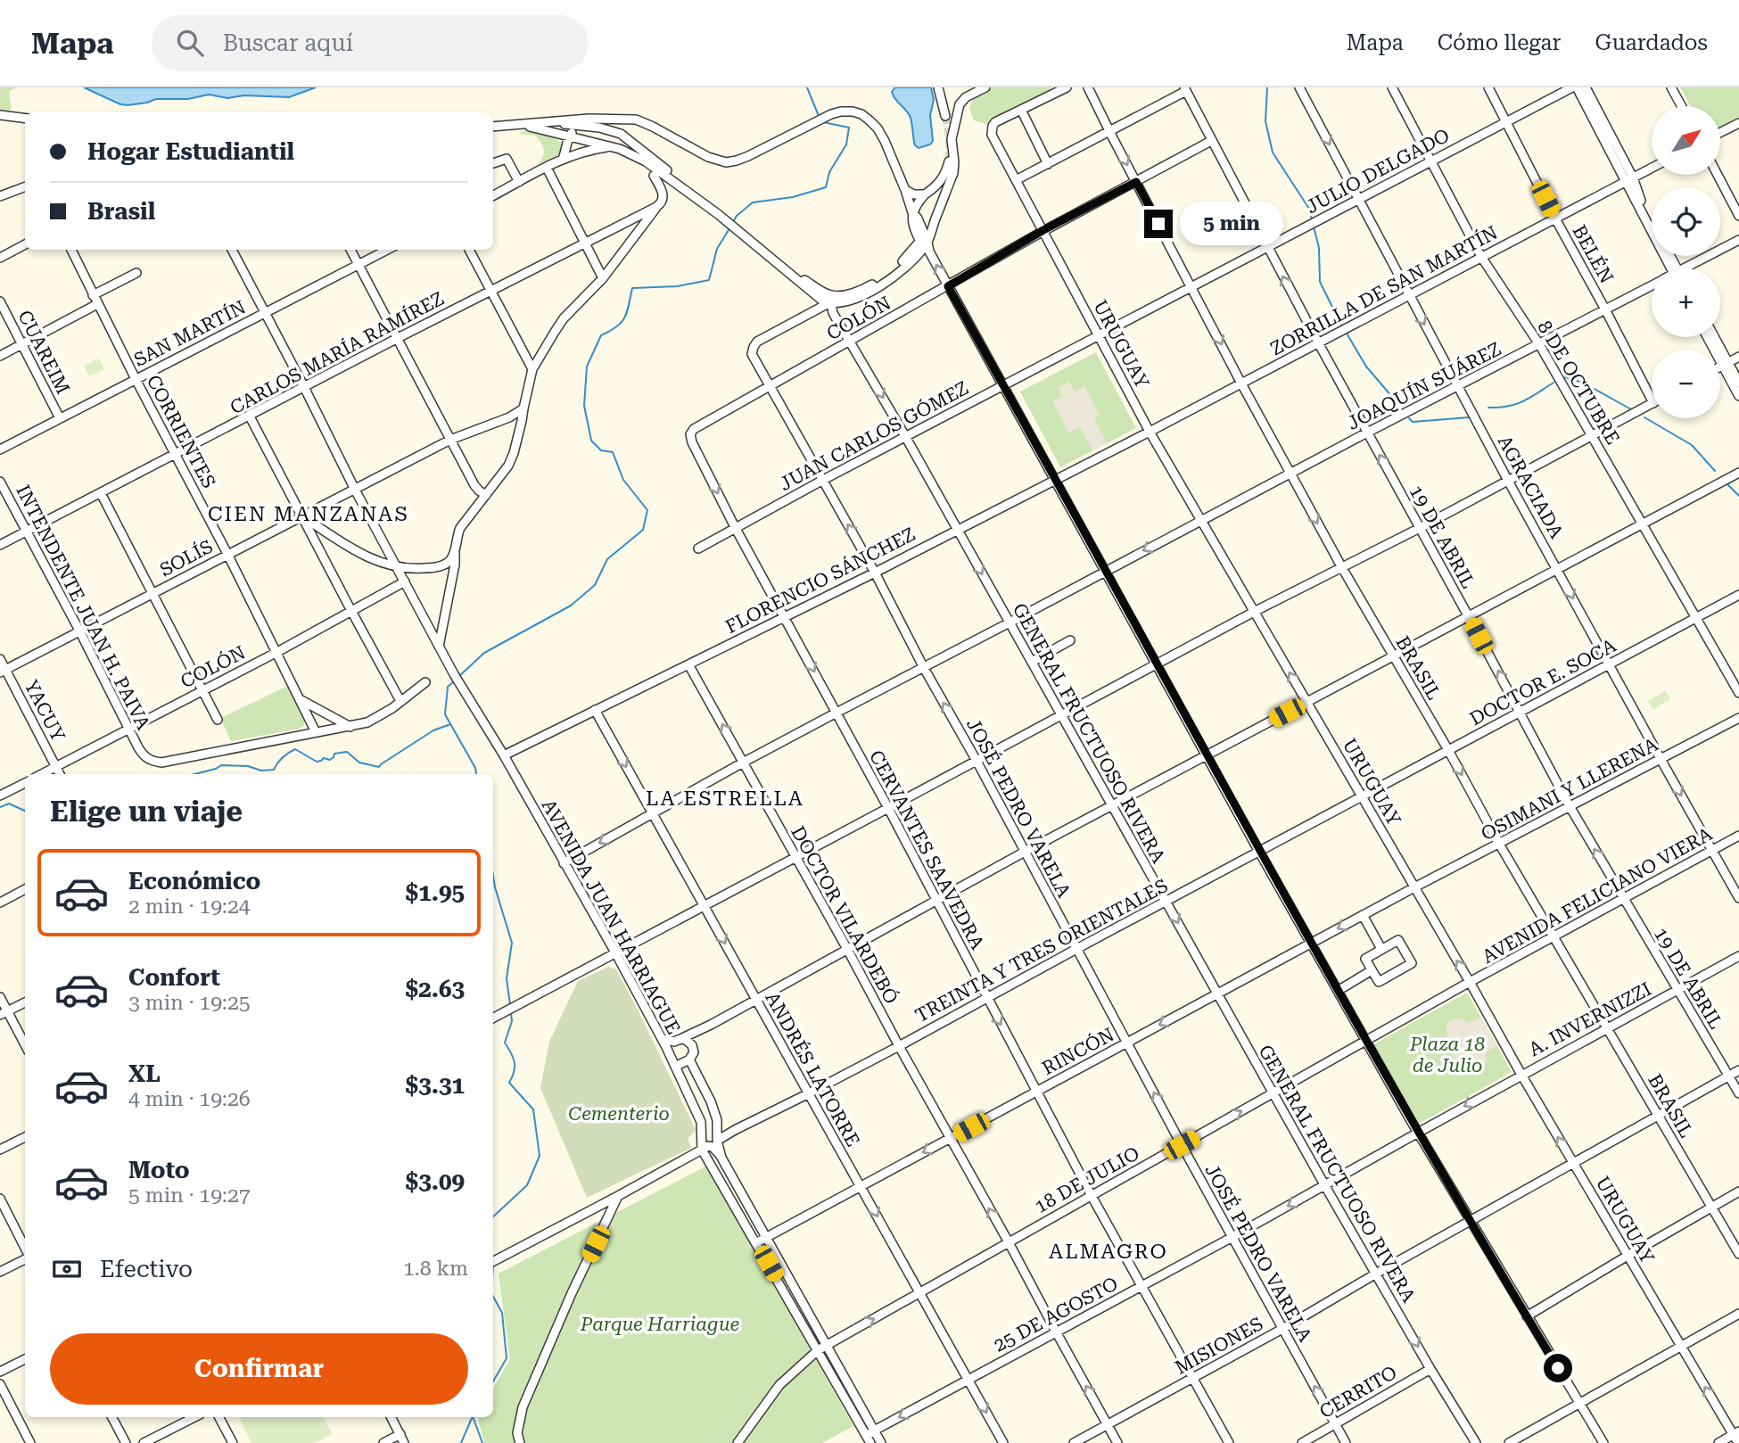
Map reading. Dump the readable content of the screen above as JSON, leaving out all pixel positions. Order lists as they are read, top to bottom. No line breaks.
{"streets":{"street":["JULIO DELGADO","BELÉN","ZORRILLA DE SAN MARTÍN","COLÓN","SAN MARTÍN","URUGUAY","CUAREIM","CARLOS MARÍA RAMÍREZ","8 DE OCTUBRE","JOAQUÍN SUÁREZ","CORRIENTES","JUAN CARLOS GÓMEZ","AGRACIADA","19 DE ABRIL","SOLÍS","FLORENCIO SÁNCHEZ","INTENDENTE JUAN H. PAIVA","BRASIL","DOCTOR E. SOCA","YACUY","GENERAL FRUCTUOSO RIVERA","OSIMANI Y LLERENA","JOSÉ PEDRO VARELA","CERVANTES SAAVEDRA","AVENIDA FELICIANO VIERA","DOCTOR VILARDEBÓ","AVENIDA JUAN HARRIAGUE","TREINTA Y TRES ORIENTALES","A. INVERNIZZI","RINCÓN","ANDRÉS LATORRE","18 DE JULIO","25 DE AGOSTO","MISIONES","CERRITO"]},"crossings":[["JULIO DELGADO","BELÉN"],["JULIO DELGADO","URUGUAY"],["JULIO DELGADO","8 DE OCTUBRE"],["JULIO DELGADO","JUAN CARLOS GÓMEZ"],["JULIO DELGADO","AGRACIADA"],["JULIO DELGADO","19 DE ABRIL"],["JULIO DELGADO","BRASIL"],["BELÉN","ZORRILLA DE SAN MARTÍN"],["BELÉN","JOAQUÍN SUÁREZ"],["ZORRILLA DE SAN MARTÍN","URUGUAY"],["ZORRILLA DE SAN MARTÍN","8 DE OCTUBRE"],["ZORRILLA DE SAN MARTÍN","AGRACIADA"],["ZORRILLA DE SAN MARTÍN","19 DE ABRIL"],["ZORRILLA DE SAN MARTÍN","FLORENCIO SÁNCHEZ"],["ZORRILLA DE SAN MARTÍN","BRASIL"],["COLÓN","URUGUAY"],["COLÓN","CORRIENTES"],["COLÓN","19 DE ABRIL"],["COLÓN","INTENDENTE JUAN H. PAIVA"],["COLÓN","BRASIL"],["COLÓN","YACUY"],["COLÓN","GENERAL FRUCTUOSO RIVERA"],["COLÓN","JOSÉ PEDRO VARELA"],["COLÓN","CERVANTES SAAVEDRA"],["COLÓN","AVENIDA JUAN HARRIAGUE"],["SAN MARTÍN","CUAREIM"],["SAN MARTÍN","CORRIENTES"],["SAN MARTÍN","AVENIDA JUAN HARRIAGUE"],["URUGUAY","JOAQUÍN SUÁREZ"],["URUGUAY","JUAN CARLOS GÓMEZ"],["URUGUAY","FLORENCIO SÁNCHEZ"],["URUGUAY","DOCTOR E. SOCA"],["URUGUAY","OSIMANI Y LLERENA"],["URUGUAY","AVENIDA FELICIANO VIERA"],["URUGUAY","TREINTA Y TRES ORIENTALES"],["URUGUAY","A. INVERNIZZI"],["URUGUAY","RINCÓN"],["URUGUAY","18 DE JULIO"],["URUGUAY","25 DE AGOSTO"],["URUGUAY","MISIONES"],["CARLOS MARÍA RAMÍREZ","CORRIENTES"],["CARLOS MARÍA RAMÍREZ","INTENDENTE JUAN H. PAIVA"],["CARLOS MARÍA RAMÍREZ","AVENIDA JUAN HARRIAGUE"],["8 DE OCTUBRE","JOAQUÍN SUÁREZ"],["8 DE OCTUBRE","DOCTOR E. SOCA"],["JOAQUÍN SUÁREZ","AGRACIADA"],["JOAQUÍN SUÁREZ","19 DE ABRIL"],["JOAQUÍN SUÁREZ","BRASIL"],["JOAQUÍN SUÁREZ","GENERAL FRUCTUOSO RIVERA"],["JOAQUÍN SUÁREZ","JOSÉ PEDRO VARELA"],["JOAQUÍN SUÁREZ","CERVANTES SAAVEDRA"],["JOAQUÍN SUÁREZ","DOCTOR VILARDEBÓ"],["JOAQUÍN SUÁREZ","AVENIDA JUAN HARRIAGUE"],["JOAQUÍN SUÁREZ","ANDRÉS LATORRE"],["CORRIENTES","SOLÍS"],["CORRIENTES","INTENDENTE JUAN H. PAIVA"],["JUAN CARLOS GÓMEZ","GENERAL FRUCTUOSO RIVERA"],["JUAN CARLOS GÓMEZ","JOSÉ PEDRO VARELA"],["JUAN CARLOS GÓMEZ","CERVANTES SAAVEDRA"],["AGRACIADA","DOCTOR E. SOCA"],["AGRACIADA","OSIMANI Y LLERENA"],["AGRACIADA","AVENIDA FELICIANO VIERA"],["19 DE ABRIL","DOCTOR E. SOCA"],["19 DE ABRIL","OSIMANI Y LLERENA"],["19 DE ABRIL","AVENIDA FELICIANO VIERA"],["19 DE ABRIL","A. INVERNIZZI"],["19 DE ABRIL","MISIONES"],["SOLÍS","INTENDENTE JUAN H. PAIVA"],["SOLÍS","YACUY"],["SOLÍS","AVENIDA JUAN HARRIAGUE"],["FLORENCIO SÁNCHEZ","GENERAL FRUCTUOSO RIVERA"],["FLORENCIO SÁNCHEZ","JOSÉ PEDRO VARELA"],["FLORENCIO SÁNCHEZ","CERVANTES SAAVEDRA"],["FLORENCIO SÁNCHEZ","DOCTOR VILARDEBÓ"],["FLORENCIO SÁNCHEZ","AVENIDA JUAN HARRIAGUE"],["FLORENCIO SÁNCHEZ","ANDRÉS LATORRE"],["BRASIL","DOCTOR E. SOCA"],["BRASIL","OSIMANI Y LLERENA"],["BRASIL","AVENIDA FELICIANO VIERA"],["BRASIL","A. INVERNIZZI"],["BRASIL","MISIONES"],["DOCTOR E. SOCA","TREINTA Y TRES ORIENTALES"],["GENERAL FRUCTUOSO RIVERA","JOSÉ PEDRO VARELA"],["GENERAL FRUCTUOSO RIVERA","TREINTA Y TRES ORIENTALES"],["GENERAL FRUCTUOSO RIVERA","RINCÓN"],["GENERAL FRUCTUOSO RIVERA","18 DE JULIO"],["GENERAL FRUCTUOSO RIVERA","25 DE AGOSTO"],["GENERAL FRUCTUOSO RIVERA","MISIONES"],["GENERAL FRUCTUOSO RIVERA","CERRITO"],["OSIMANI Y LLERENA","RINCÓN"],["JOSÉ PEDRO VARELA","TREINTA Y TRES ORIENTALES"],["JOSÉ PEDRO VARELA","RINCÓN"],["JOSÉ PEDRO VARELA","18 DE JULIO"],["JOSÉ PEDRO VARELA","25 DE AGOSTO"],["JOSÉ PEDRO VARELA","MISIONES"],["JOSÉ PEDRO VARELA","CERRITO"],["CERVANTES SAAVEDRA","TREINTA Y TRES ORIENTALES"],["CERVANTES SAAVEDRA","RINCÓN"],["CERVANTES SAAVEDRA","18 DE JULIO"],["CERVANTES SAAVEDRA","25 DE AGOSTO"],["CERVANTES SAAVEDRA","MISIONES"],["AVENIDA FELICIANO VIERA","18 DE JULIO"],["DOCTOR VILARDEBÓ","TREINTA Y TRES ORIENTALES"],["DOCTOR VILARDEBÓ","RINCÓN"],["DOCTOR VILARDEBÓ","18 DE JULIO"],["DOCTOR VILARDEBÓ","25 DE AGOSTO"],["DOCTOR VILARDEBÓ","MISIONES"],["AVENIDA JUAN HARRIAGUE","TREINTA Y TRES ORIENTALES"],["AVENIDA JUAN HARRIAGUE","RINCÓN"],["AVENIDA JUAN HARRIAGUE","18 DE JULIO"],["AVENIDA JUAN HARRIAGUE","25 DE AGOSTO"],["TREINTA Y TRES ORIENTALES","ANDRÉS LATORRE"],["A. INVERNIZZI","25 DE AGOSTO"],["RINCÓN","ANDRÉS LATORRE"],["ANDRÉS LATORRE","18 DE JULIO"],["ANDRÉS LATORRE","25 DE AGOSTO"]],"one_way":["AGRACIADA","19 DE ABRIL","DOCTOR VILARDEBÓ","RINCÓN","ANDRÉS LATORRE","25 DE AGOSTO"],"districts":["CIEN MANZANAS","LA ESTRELLA","ALMAGRO"],"parks":["Plaza 18 de Julio","Cementerio","Parque Harriague"],"north":"top right","page":{"header":"Mapa","search":"Buscar aquí","nav":["Mapa","Cómo llegar","Guardados"],"map_buttons":["+","−"],"banner":["Hogar Estudiantil","Brasil"],"bubble":"5 min","heading":"Elige un viaje","list":[{"name":"Económico","note":"2 min · 19:24","value":"$1.95"},{"name":"Confort","note":"3 min · 19:25","value":"$2.63"},{"name":"XL","note":"4 min · 19:26","value":"$3.31"},{"name":"Moto","note":"5 min · 19:27","value":"$3.09"}],"pay":["Efectivo","1.8 km"],"buttons":"Confirmar"}}
